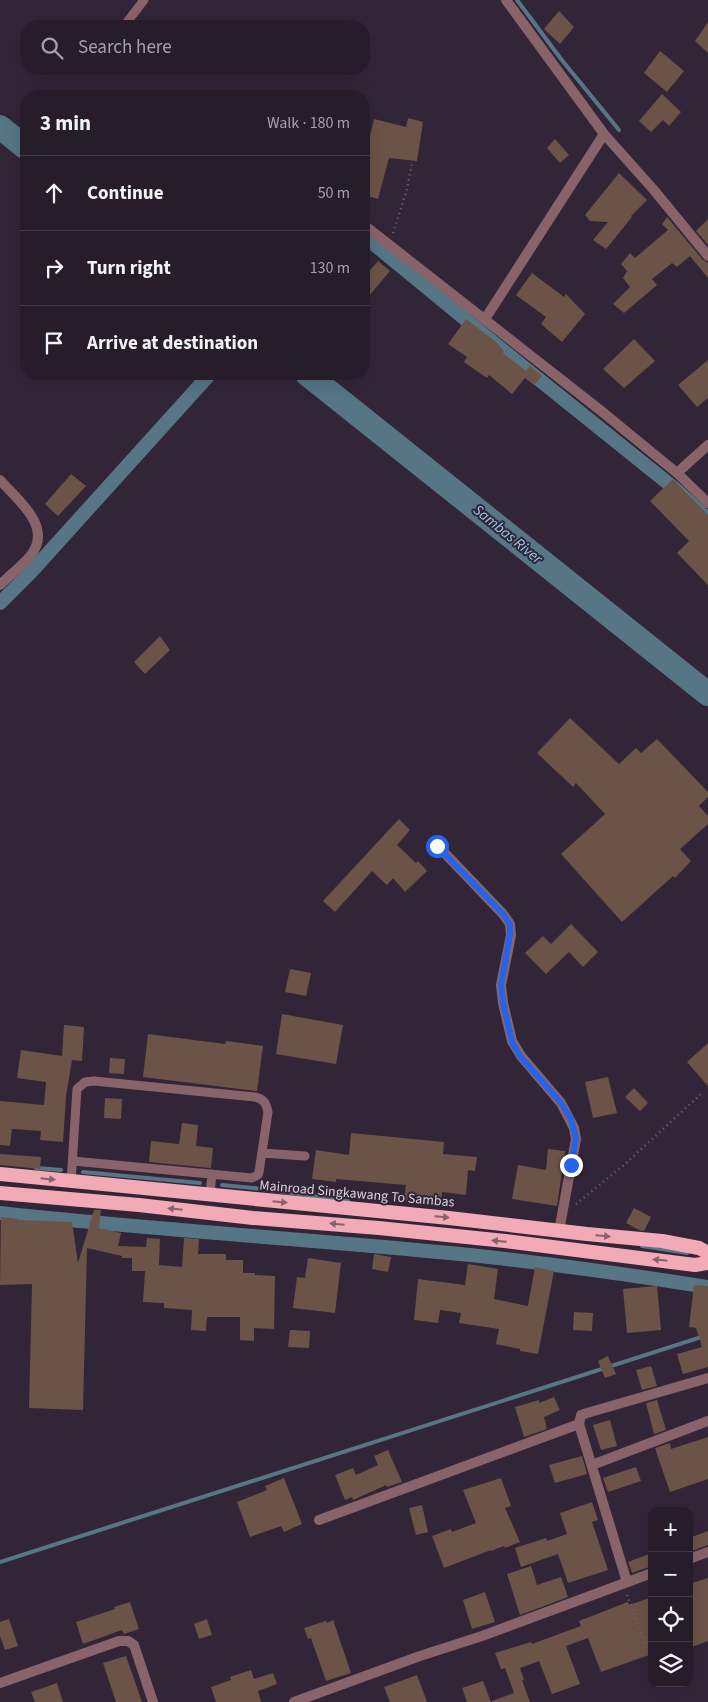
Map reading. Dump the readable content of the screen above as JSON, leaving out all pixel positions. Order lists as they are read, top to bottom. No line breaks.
{"streets":{"highway":["Mainroad Singkawang To Sambas"]},"water":["Sambas River"],"page":{"search":"Search here","heading":["3 min","Walk · 180 m"],"list":[["Continue","50 m"],["Turn right","130 m"],"Arrive at destination"],"map_buttons":["+","−"]}}
